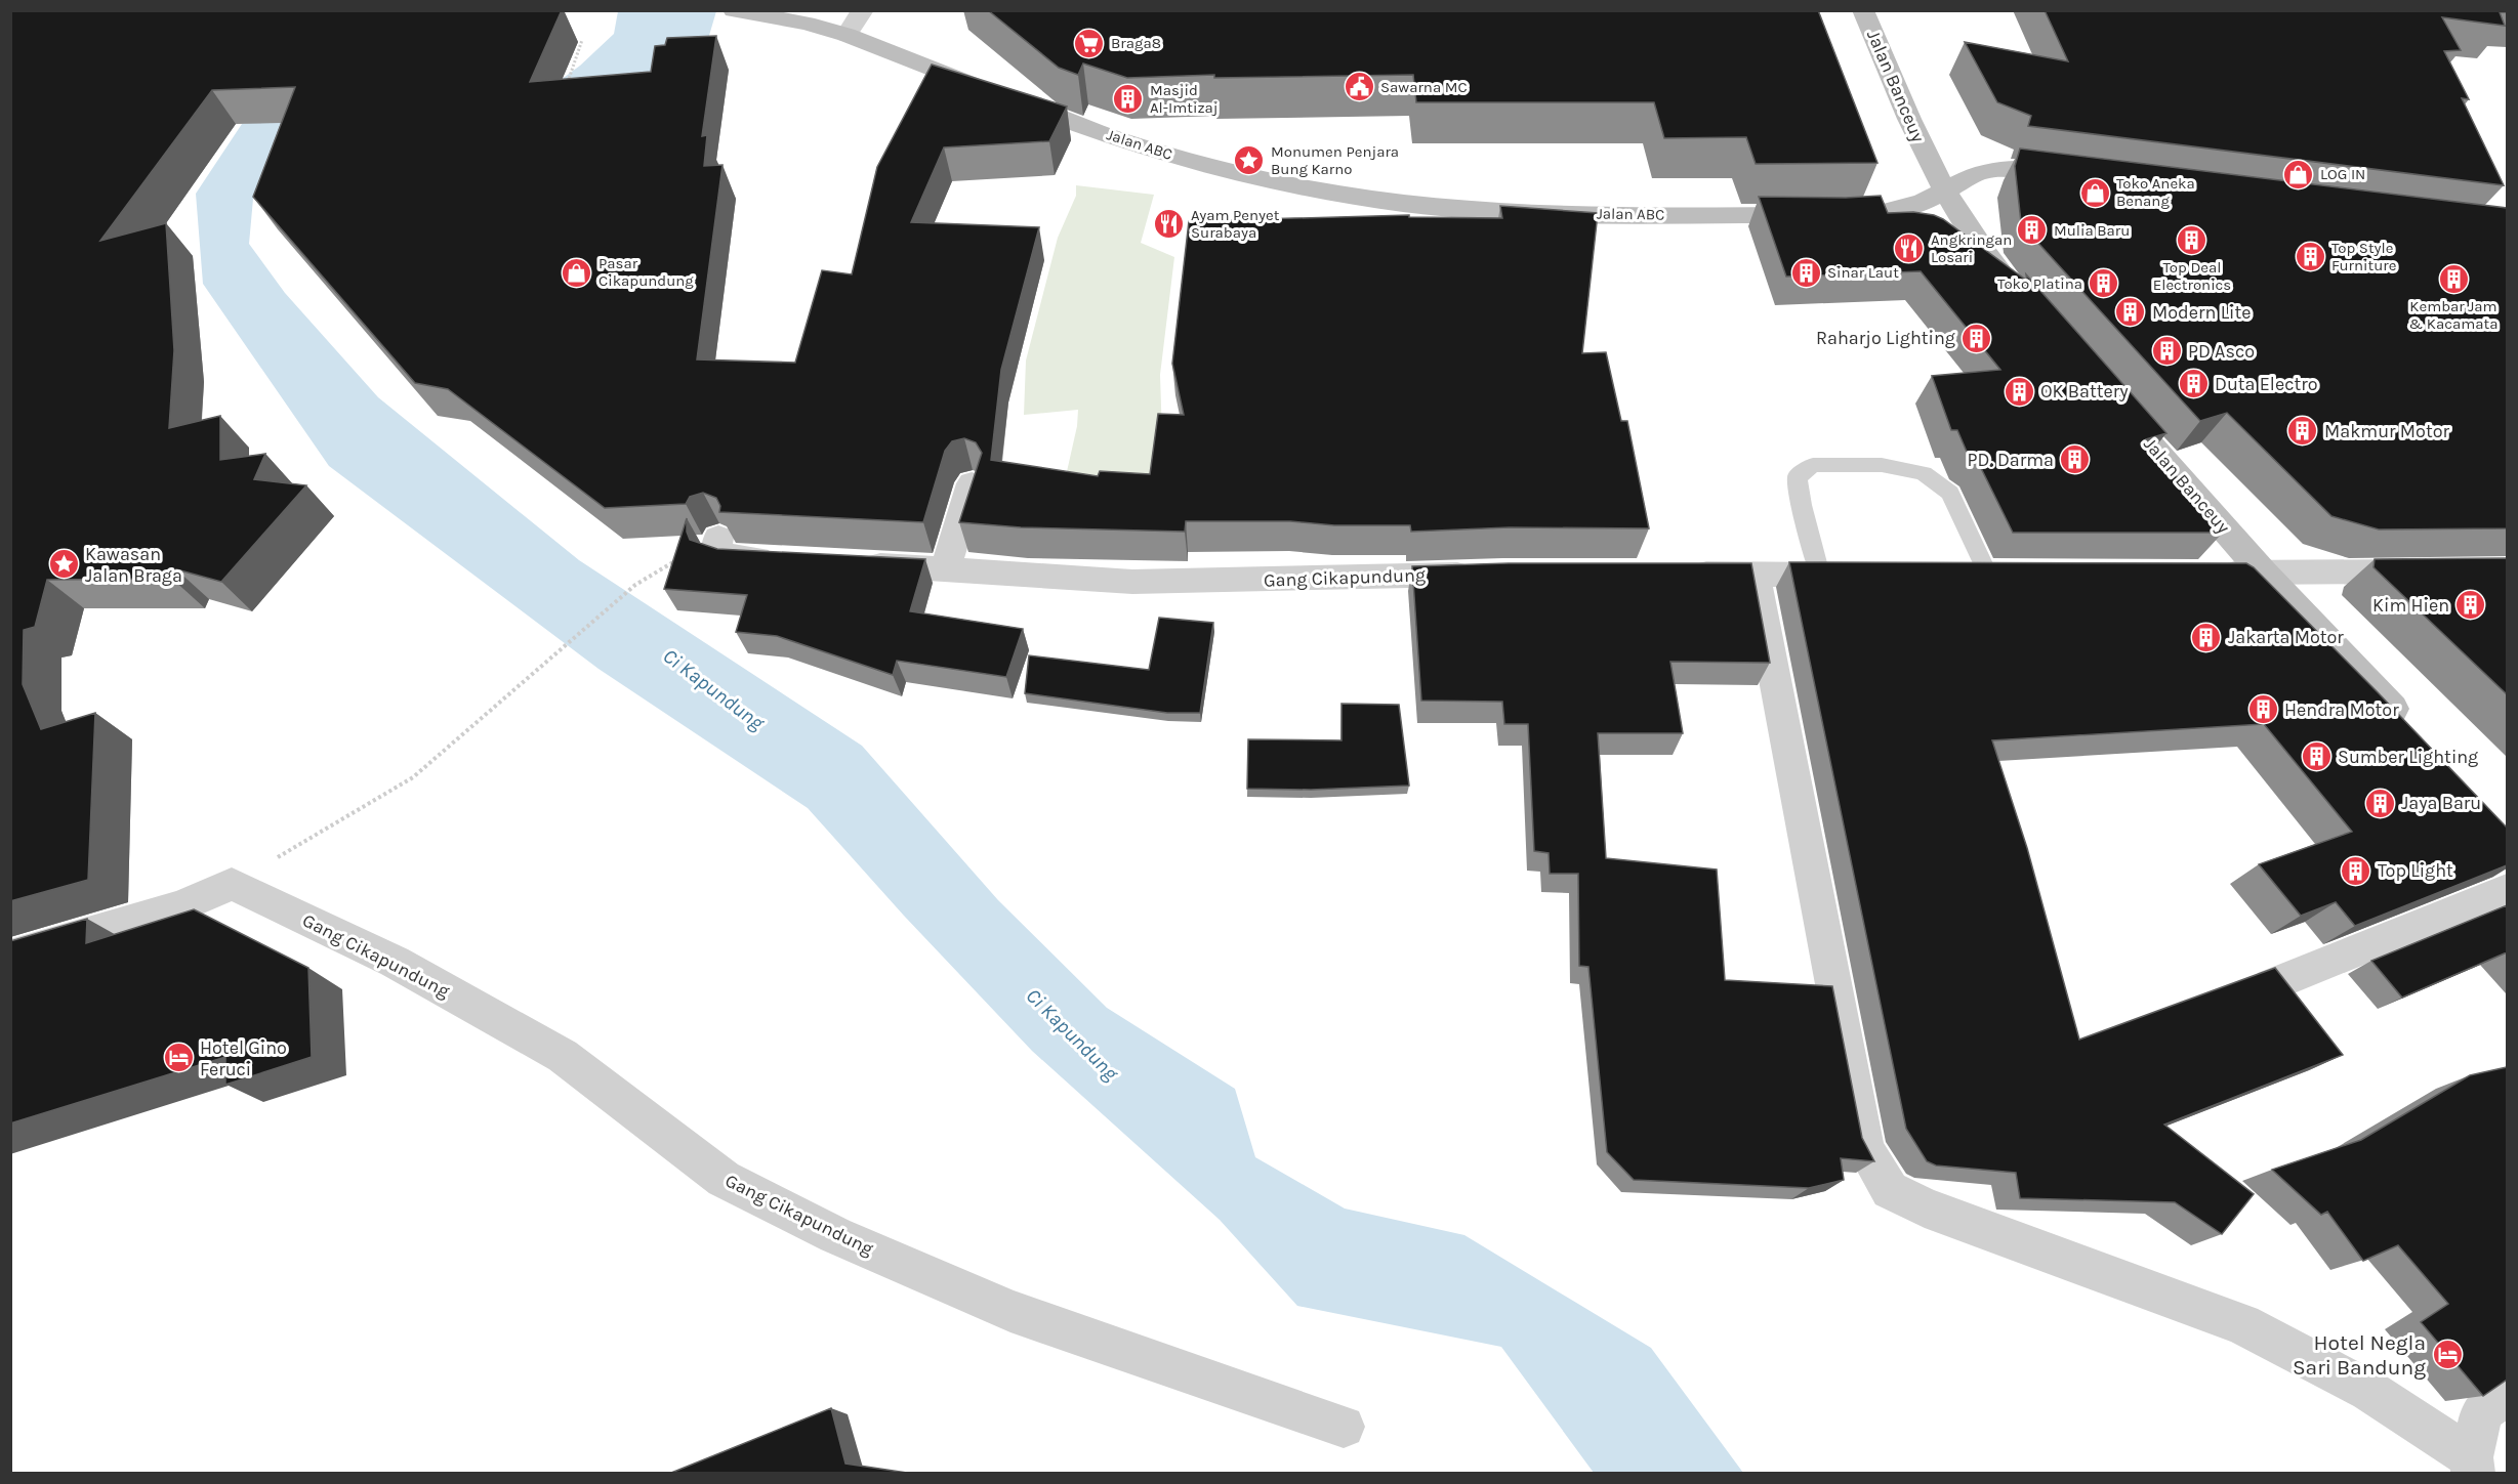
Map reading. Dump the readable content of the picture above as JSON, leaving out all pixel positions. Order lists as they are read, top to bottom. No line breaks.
{"streets":{"street":["Jalan Banceuy","Jalan ABC","Gang Cikapundung"]},"crossings":[["Jalan Banceuy","Jalan ABC"]],"water":["Ci Kapundung"],"places":{"supermarket":["Braga8"],"public building":["Sawarna MC"],"building":["Masjid Al-Imtizaj","Mulia Baru","Top Deal Electronics","Top Style Furniture","Sinar Laut","Kembar Jam & Kacamata","Toko Platina","Modern Lite","Raharjo Lighting","PD Asco","Duta Electro","OK Battery","Makmur Motor","PD. Darma","Kim Hien","Jakarta Motor","Hendra Motor","Sumber Lighting","Jaya Baru","Top Light"],"place":["Monumen Penjara Bung Karno","Kawasan Jalan Braga"],"shop":["LOG IN","Toko Aneka Benang","Pasar Cikapundung"],"restaurant":["Ayam Penyet Surabaya","Angkringan Losari"],"hotel":["Hotel Gino Feruci","Hotel Negla Sari Bandung"]}}
